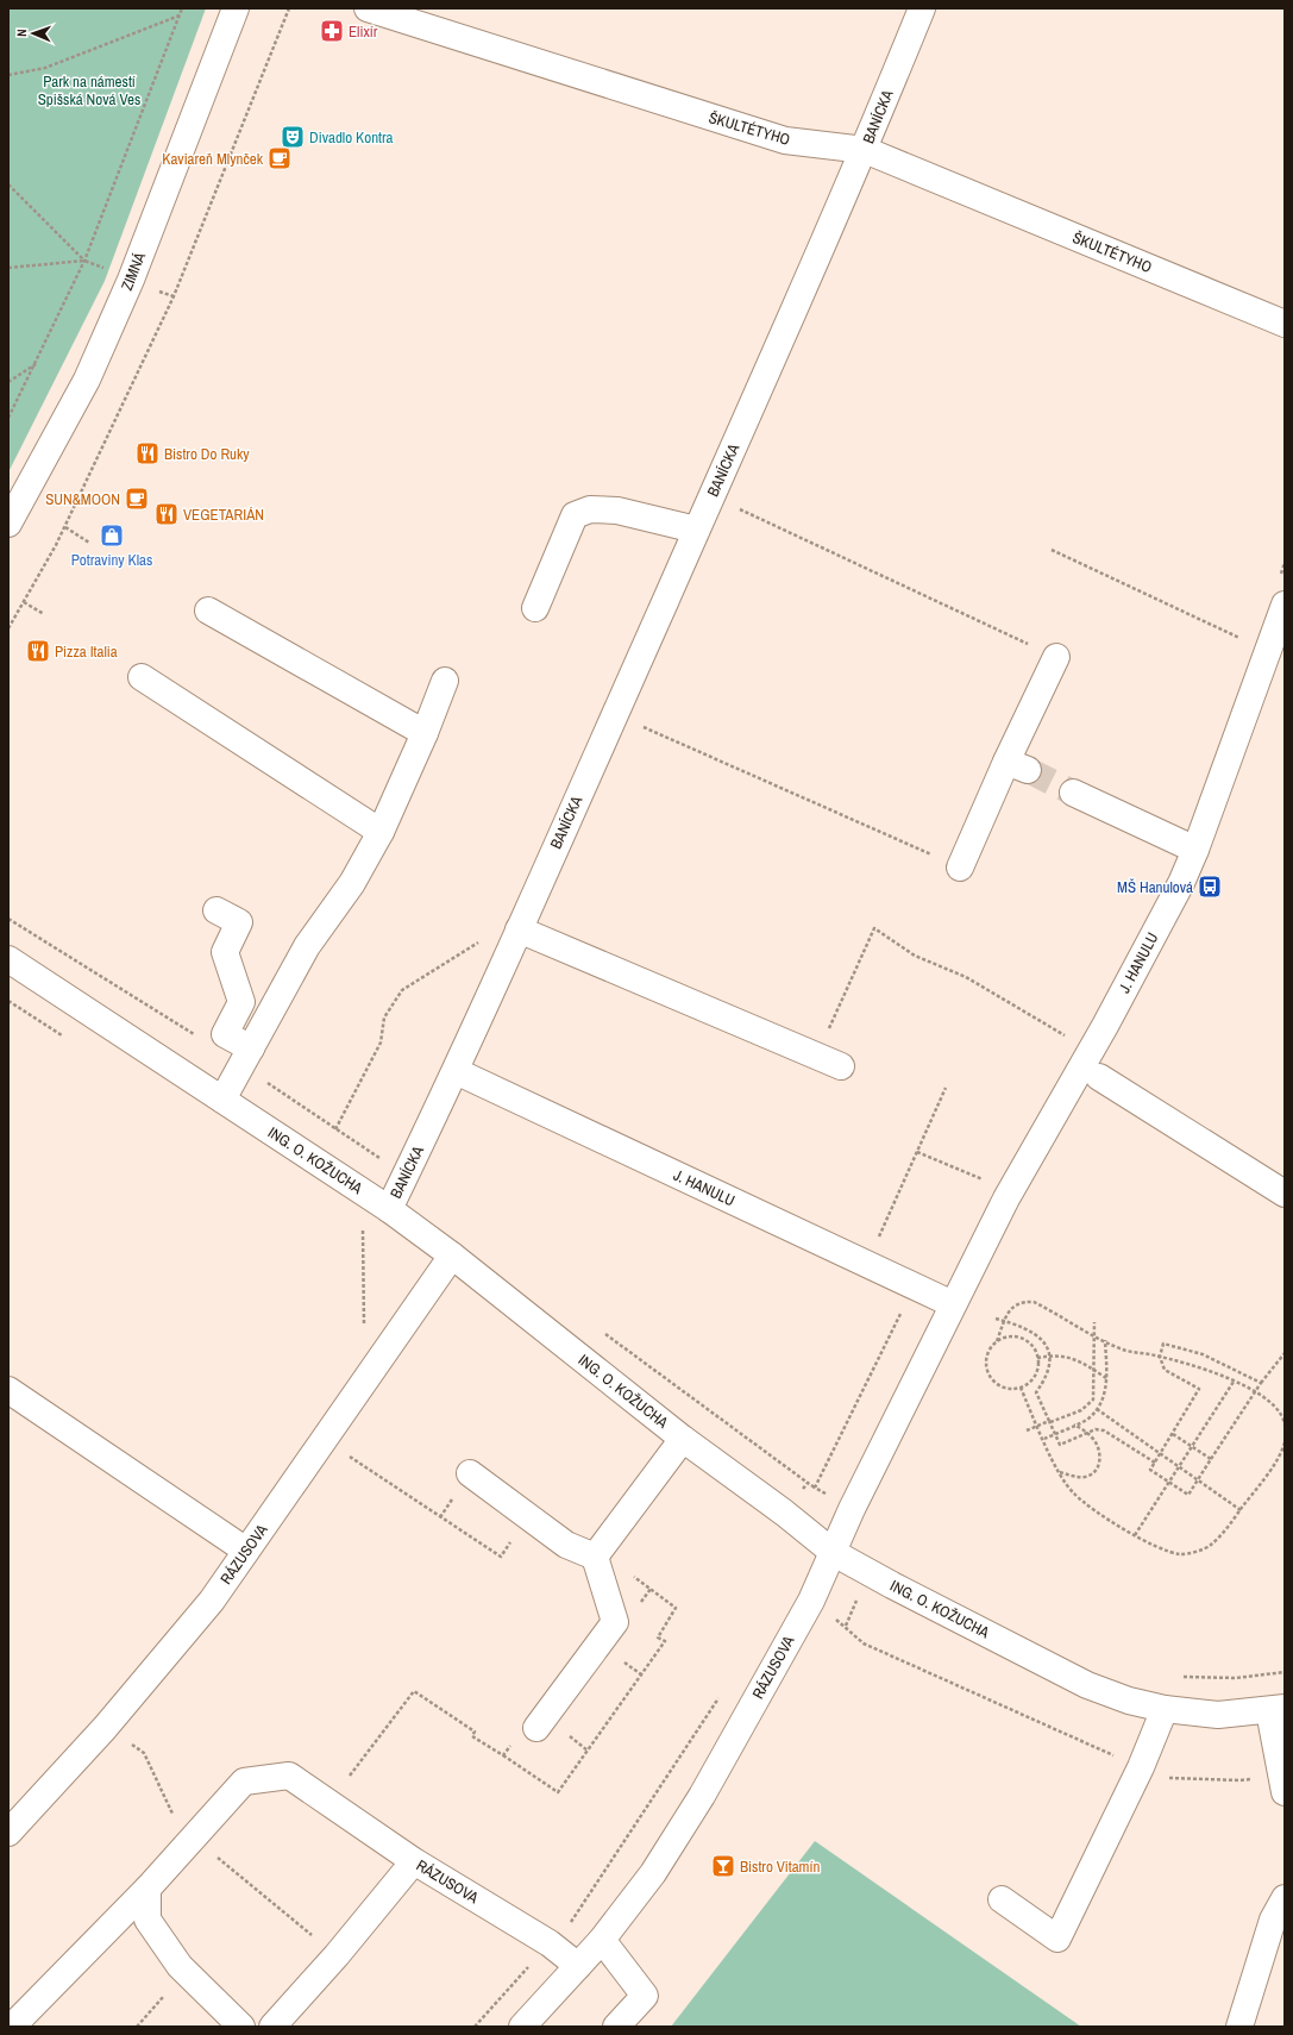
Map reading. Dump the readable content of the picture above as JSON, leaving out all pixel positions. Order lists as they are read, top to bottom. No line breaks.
{"streets":{"street":["BANÍCKA","ŠKULTÉTYHO","ZIMNÁ","J. HANULU","ING. O. KOŽUCHA","RÁZUSOVA"]},"crossings":[["BANÍCKA","ŠKULTÉTYHO"],["BANÍCKA","J. HANULU"],["BANÍCKA","ING. O. KOŽUCHA"],["J. HANULU","ING. O. KOŽUCHA"],["J. HANULU","RÁZUSOVA"],["ING. O. KOŽUCHA","RÁZUSOVA"]],"parks":["Park na námestí Spišská Nová Ves"],"places":{"pharmacy":["Elixír"],"theatre":["Divadlo Kontra"],"cafe":["Kaviareň Mlynček","SUN&MOON"],"restaurant":["Bistro Do Ruky","VEGETARIÁN","Pizza Italia"],"shop":["Potraviny Klas"],"bus stop":["MŠ Hanulová"],"bar":["Bistro Vitamín"]},"north":"left"}
